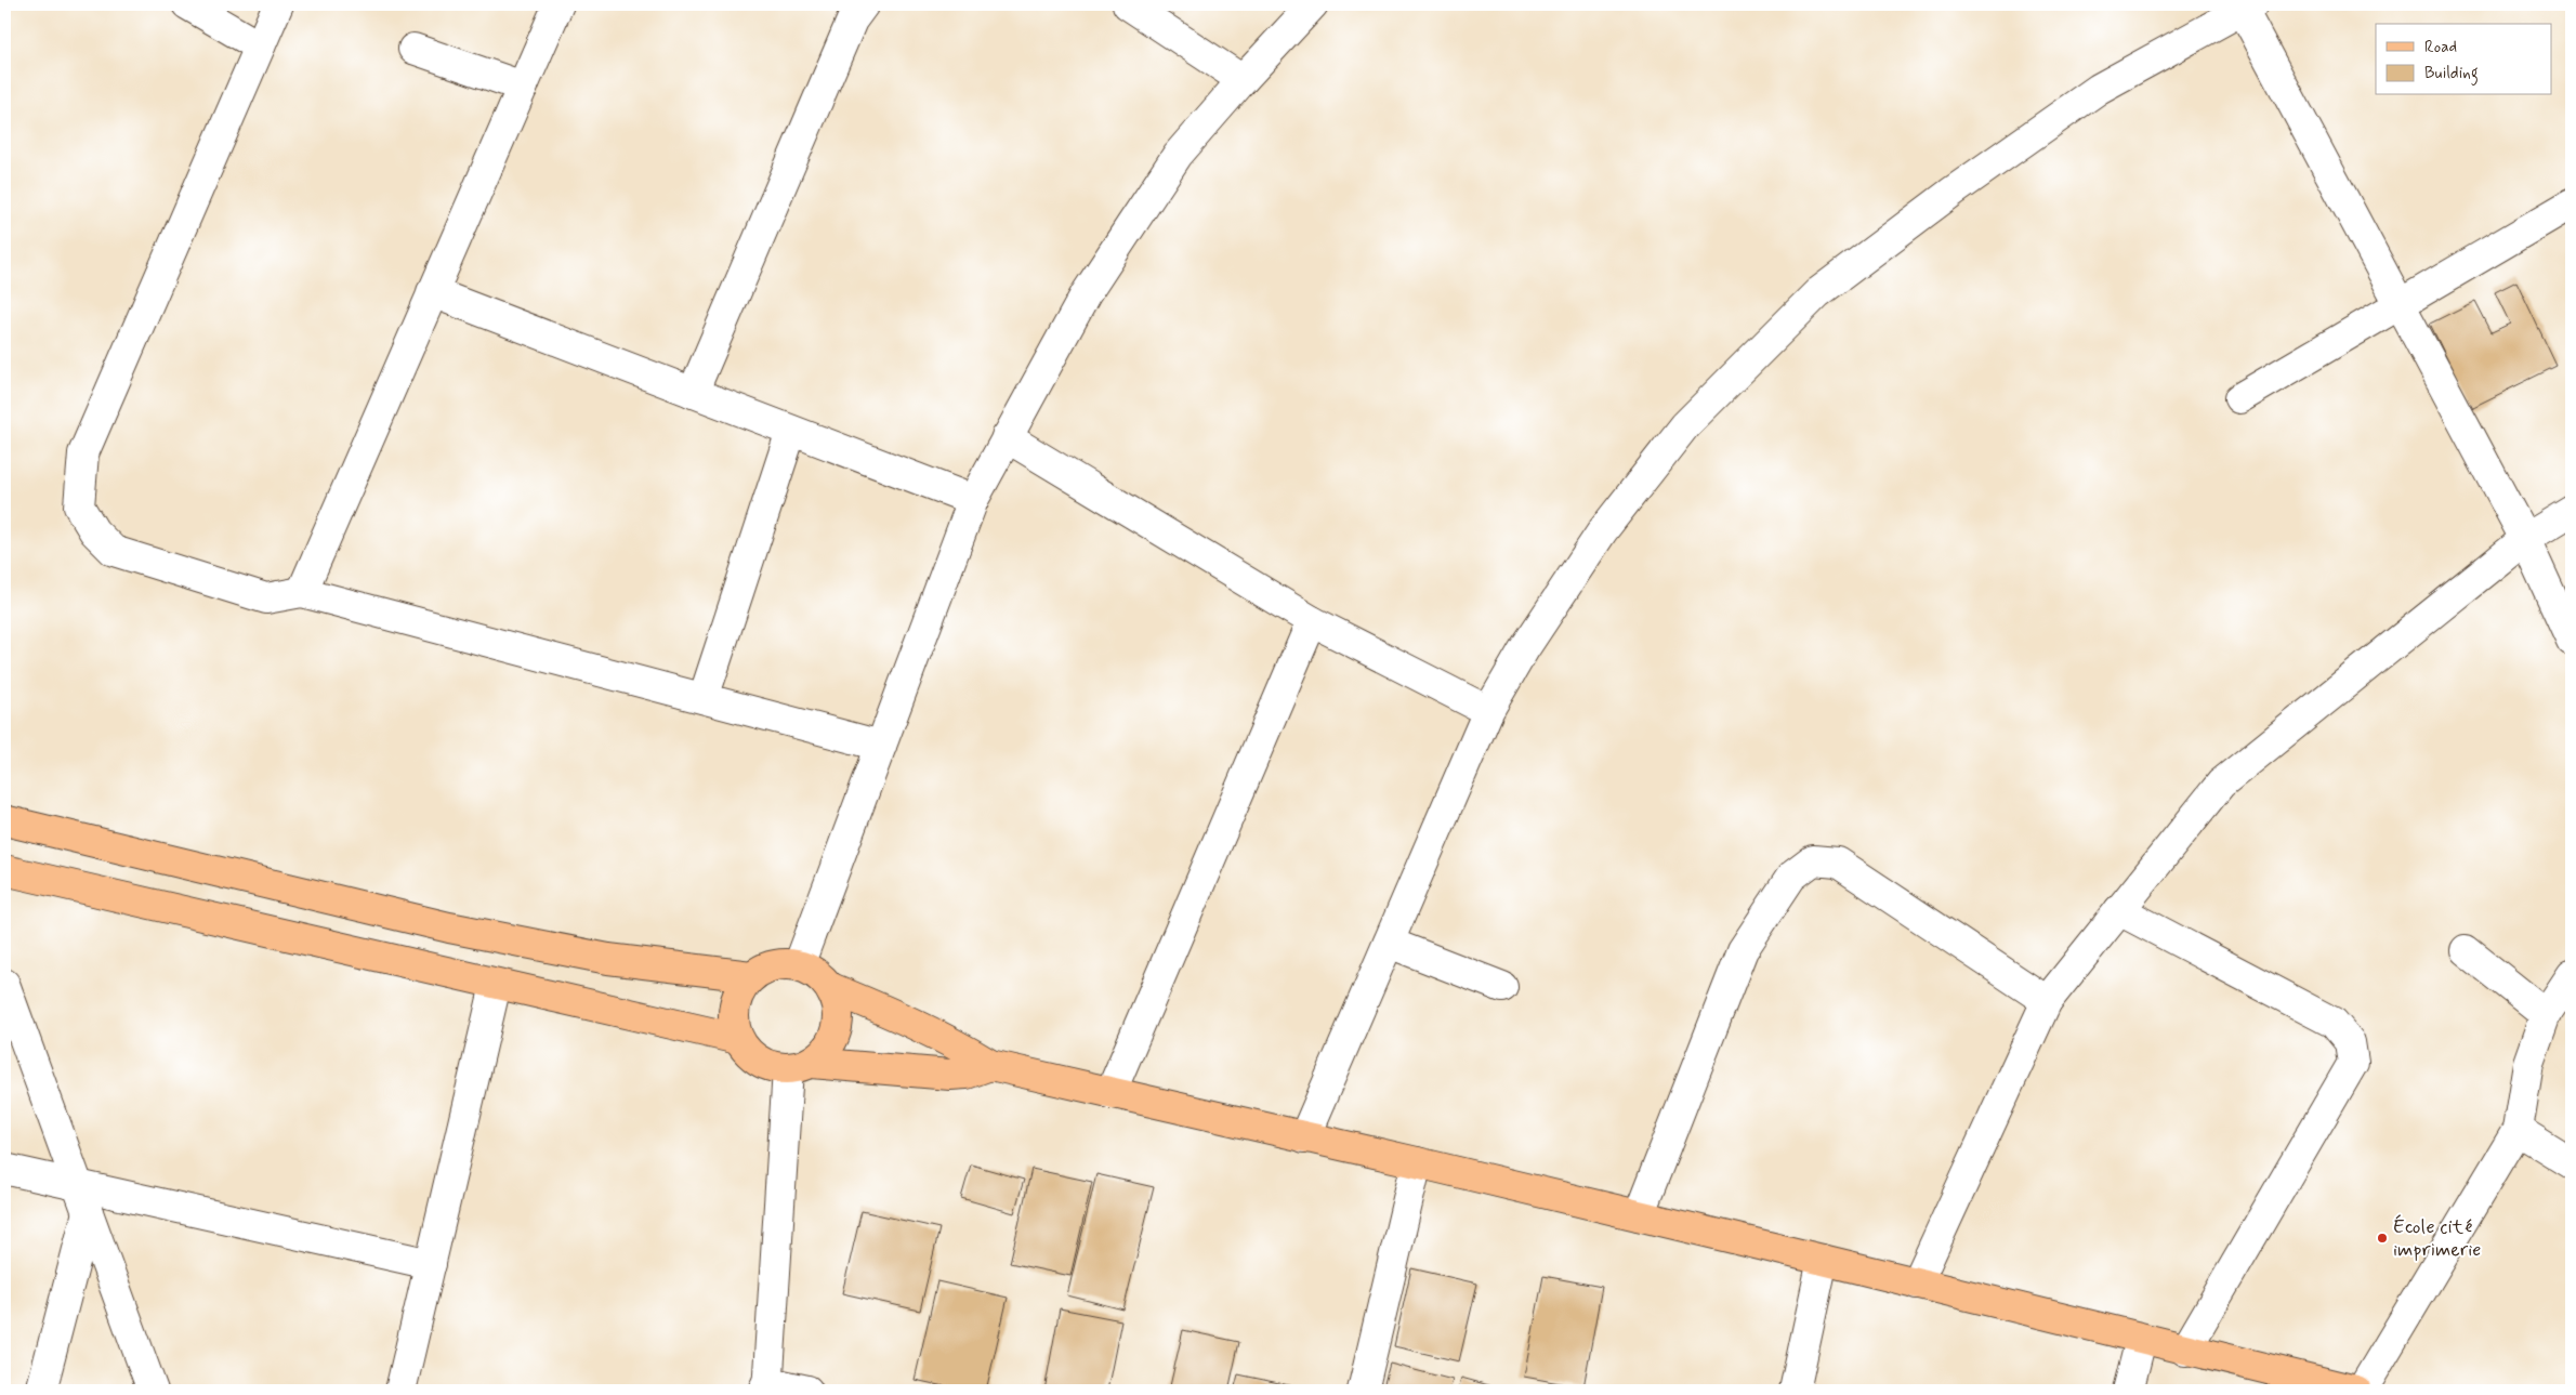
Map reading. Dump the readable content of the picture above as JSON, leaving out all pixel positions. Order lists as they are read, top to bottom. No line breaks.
{"places":["École cité imprimerie"],"legend":["Road","Building"]}
